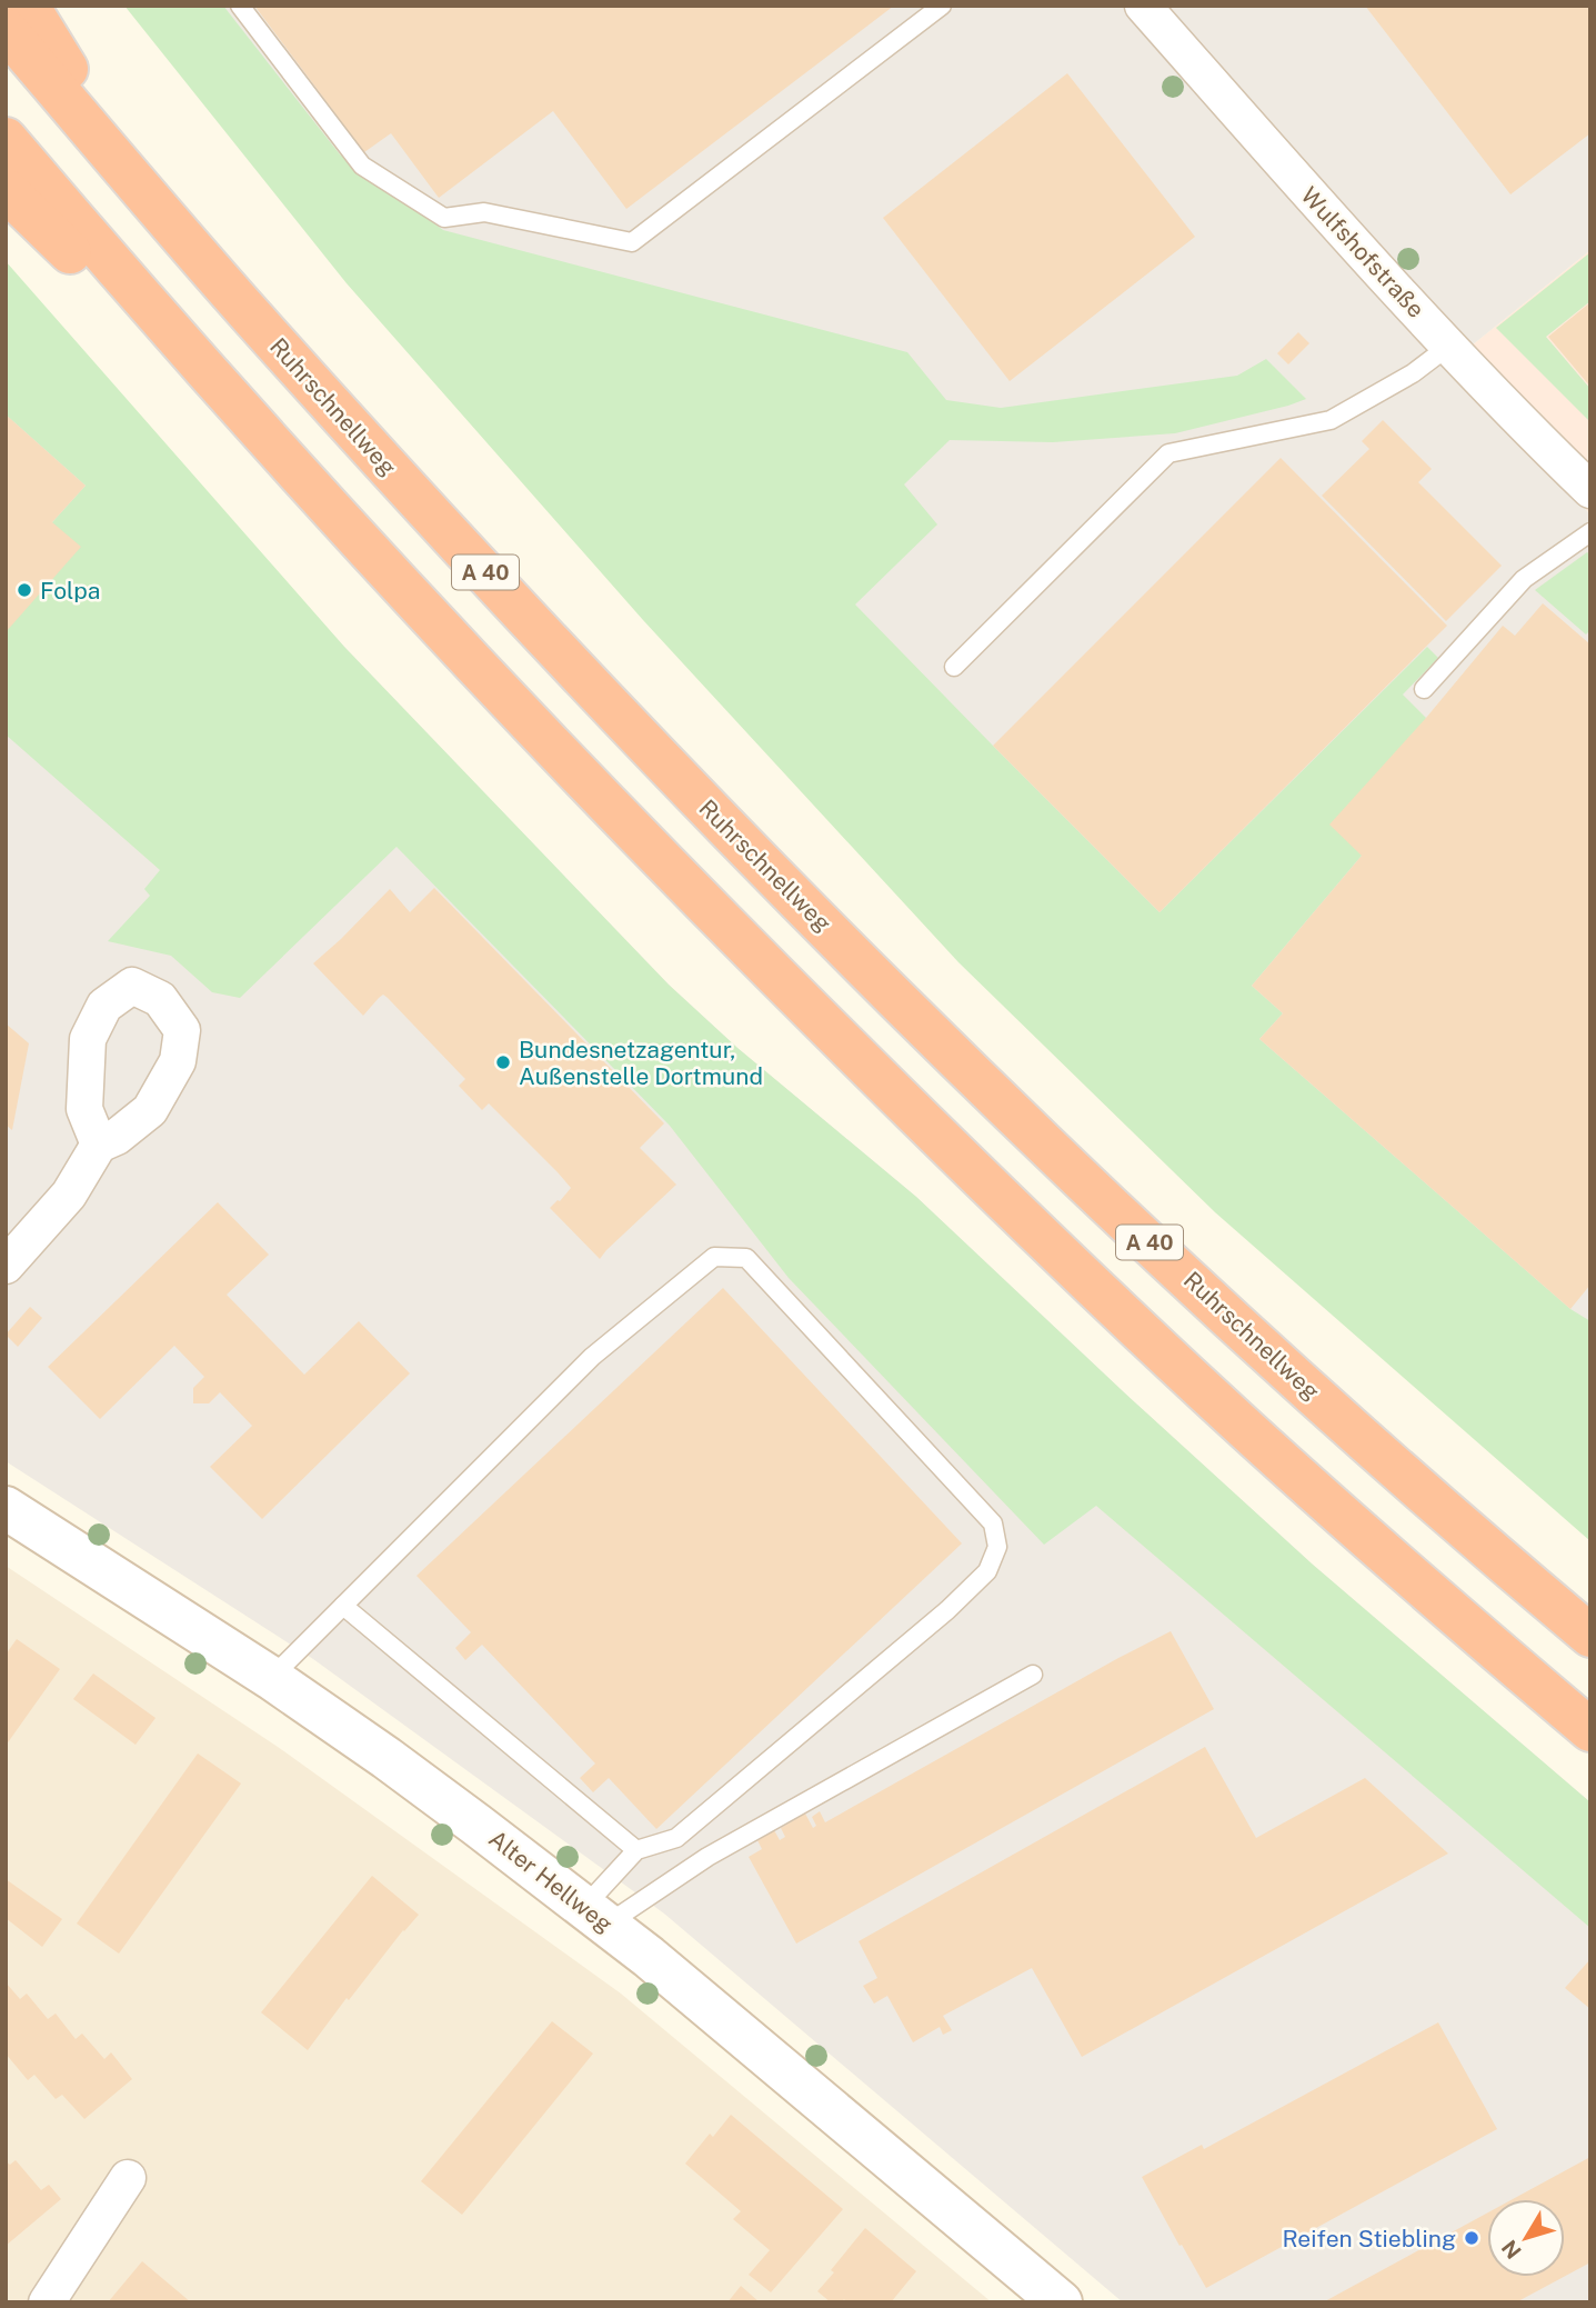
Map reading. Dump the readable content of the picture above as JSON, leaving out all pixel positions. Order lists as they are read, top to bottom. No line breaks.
{"streets":{"highway":["Ruhrschnellweg","A 40"],"street":["Wulfshofstraße","Alter Hellweg"]},"places":["Folpa","Bundesnetzagentur, Außenstelle Dortmund","Reifen Stiebling"],"north":"bottom left"}
